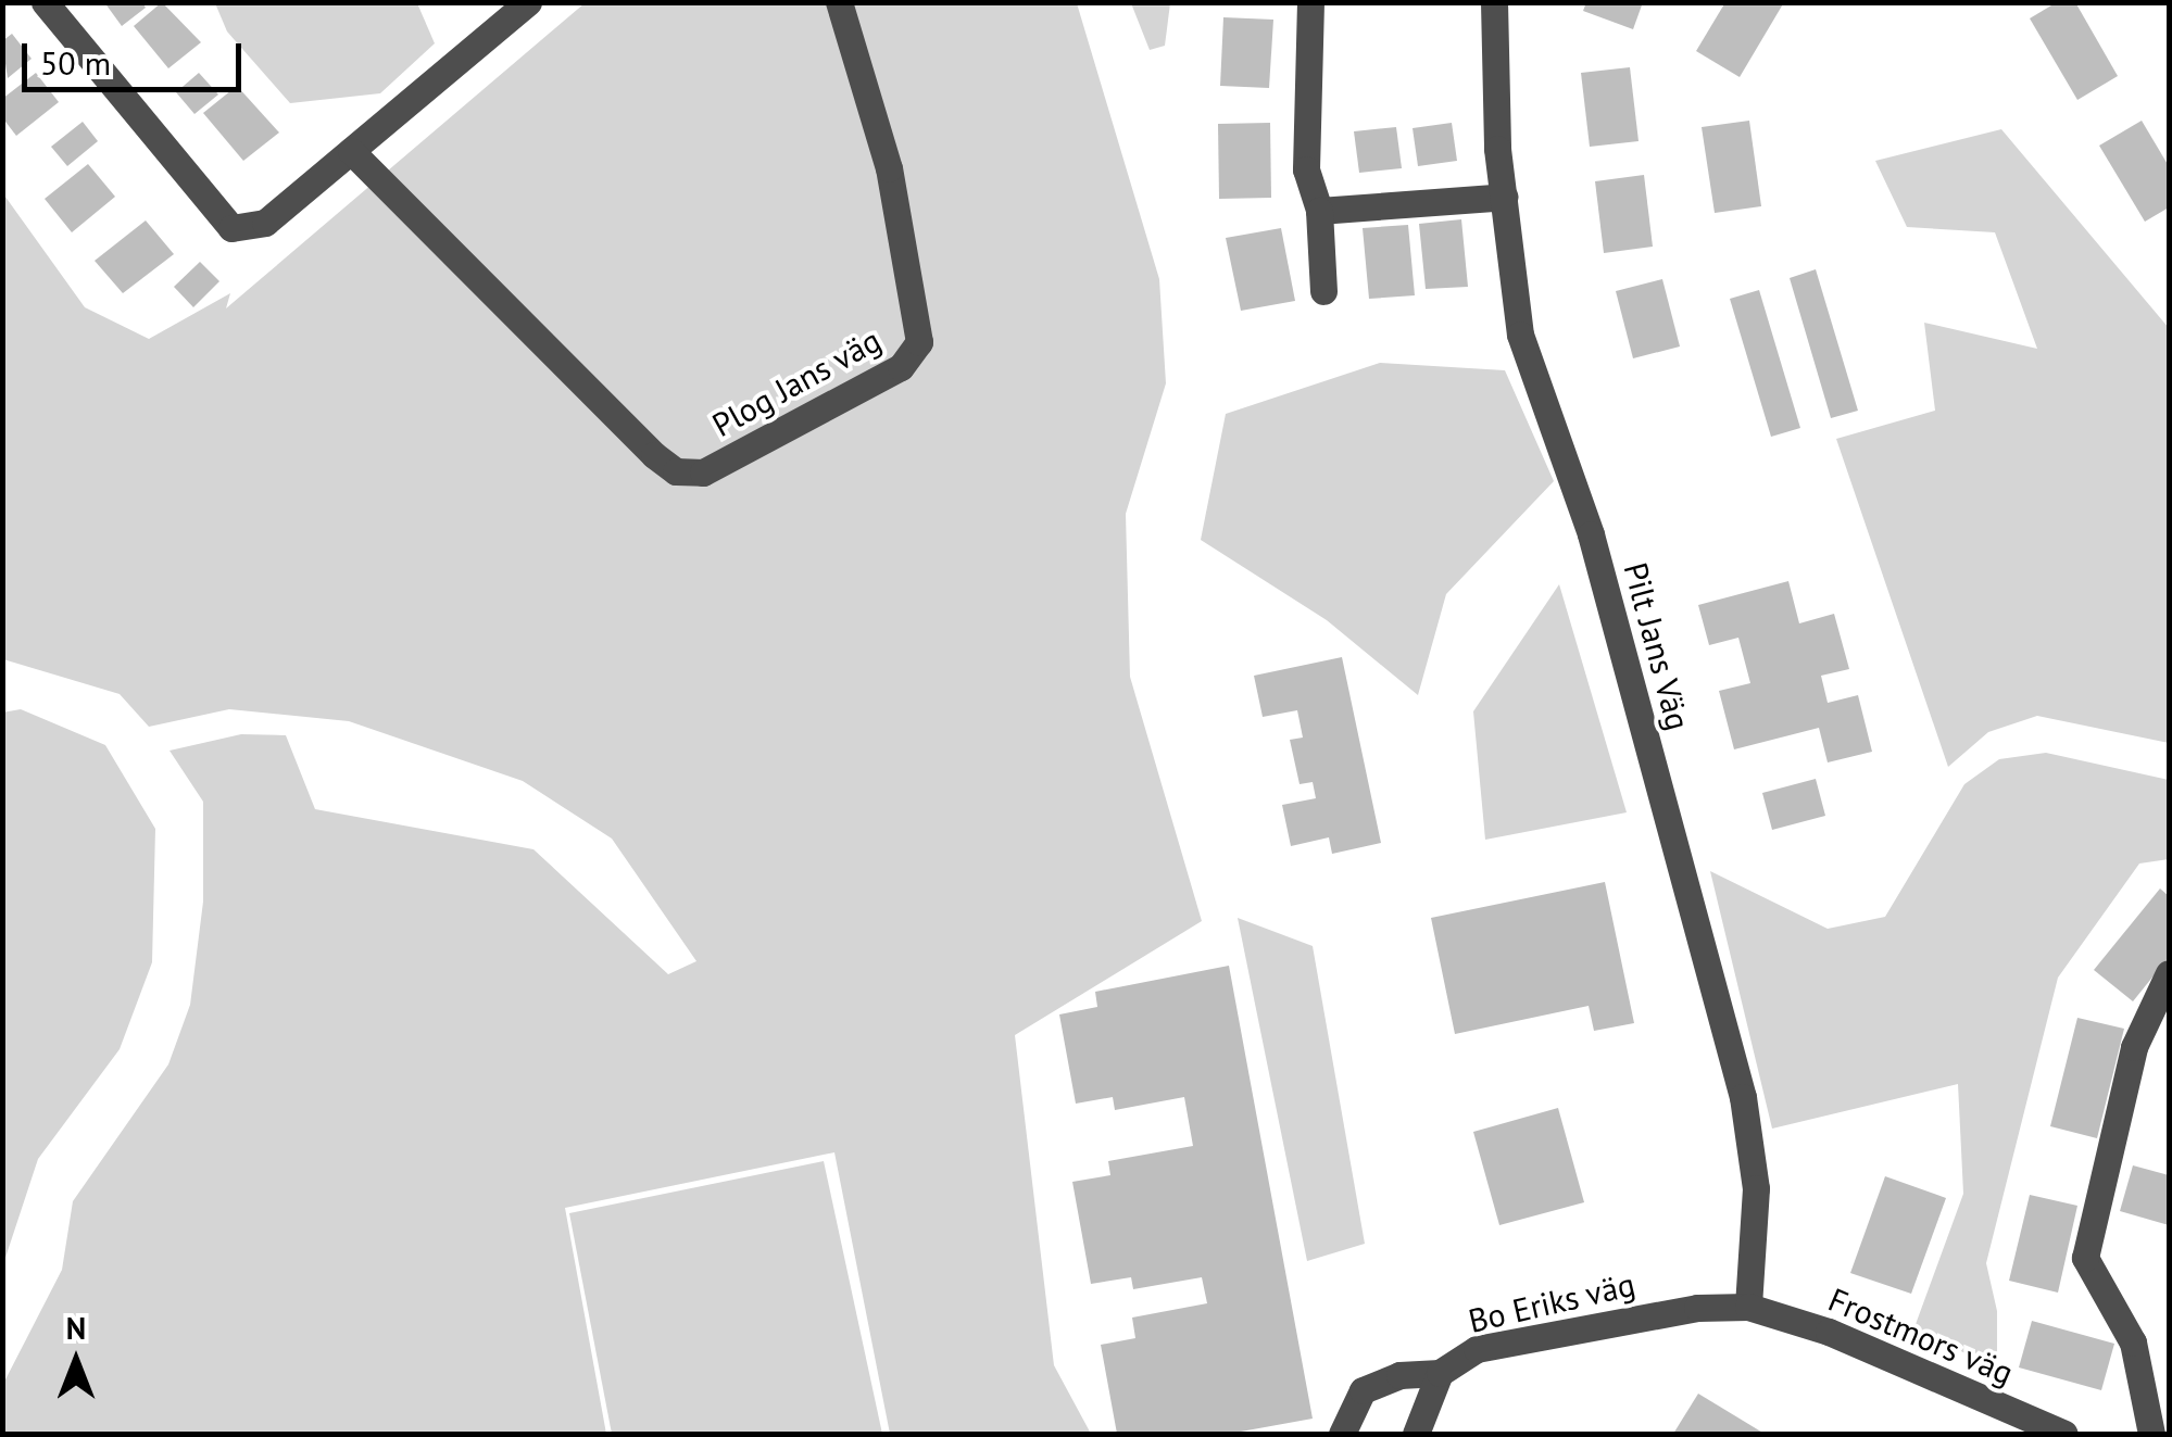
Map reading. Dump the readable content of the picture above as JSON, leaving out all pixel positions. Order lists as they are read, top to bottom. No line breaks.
{"streets":{"street":["Plog Jans väg","Pilt Jans Väg","Bo Eriks väg","Frostmors väg"]},"crossings":[["Pilt Jans Väg","Bo Eriks väg"],["Pilt Jans Väg","Frostmors väg"],["Bo Eriks väg","Frostmors väg"]],"scale_bar":"50 m","north":"top"}
